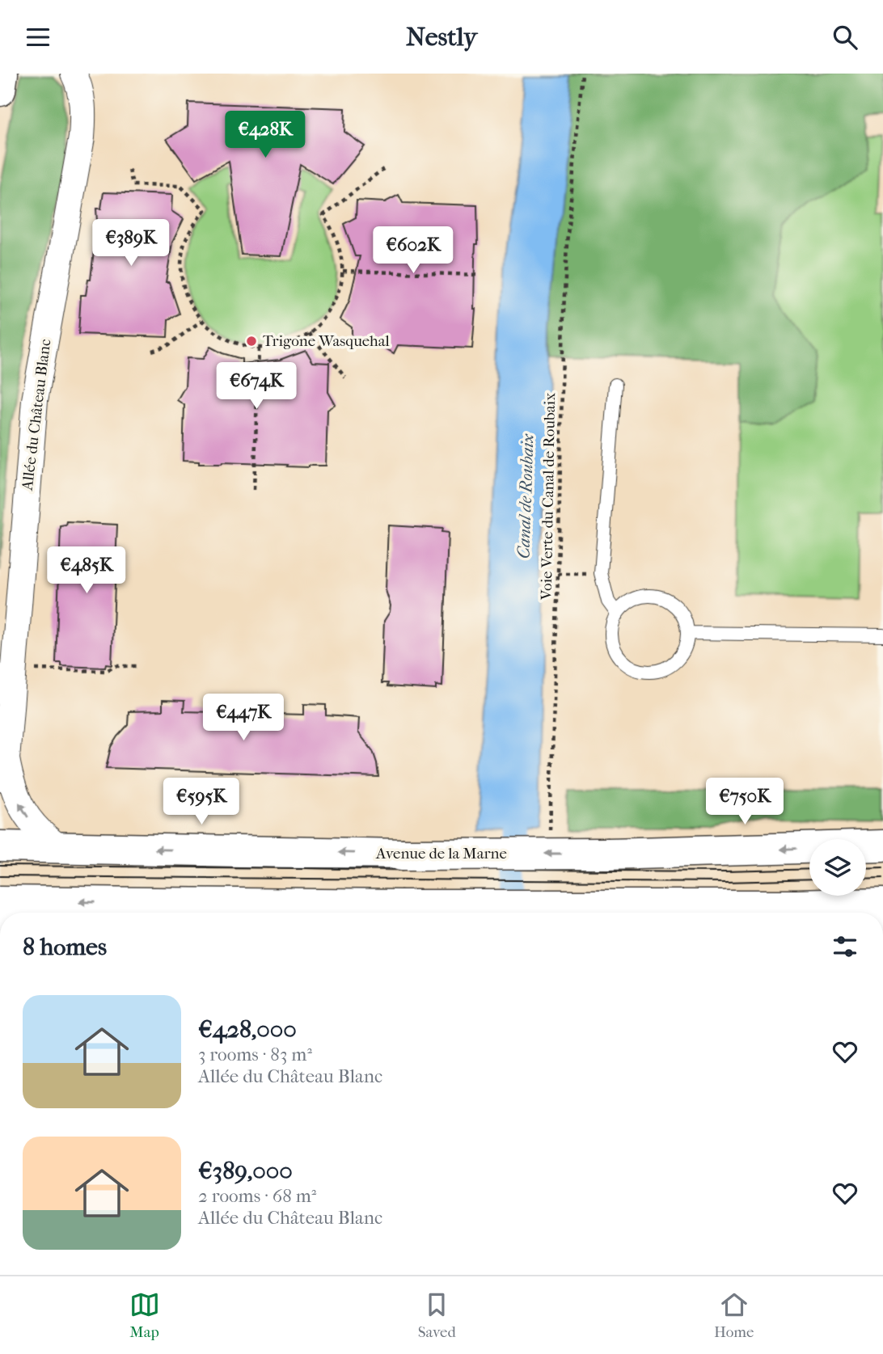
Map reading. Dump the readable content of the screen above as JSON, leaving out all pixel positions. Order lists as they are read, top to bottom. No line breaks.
{"streets":{"main road":["Avenue de la Marne"],"street":["Allée du Château Blanc"],"path":["Voie Verte du Canal de Roubaix"]},"crossings":[["Allée du Château Blanc","Avenue de la Marne"]],"water":["Canal de Roubaix"],"places":["Trigone Wasquehal"],"page":{"header":"Nestly","price":["€428K","€389K","€602K","€674K","€485K","€447K","€595K","€750K"],"heading":"8 homes","list":[{"name":"€428,000","note":"3 rooms · 83 m² · Allée du Château Blanc"},{"name":"€389,000","note":"2 rooms · 68 m² · Allée du Château Blanc"}],"tabs":["Map","Saved","Home"]}}
